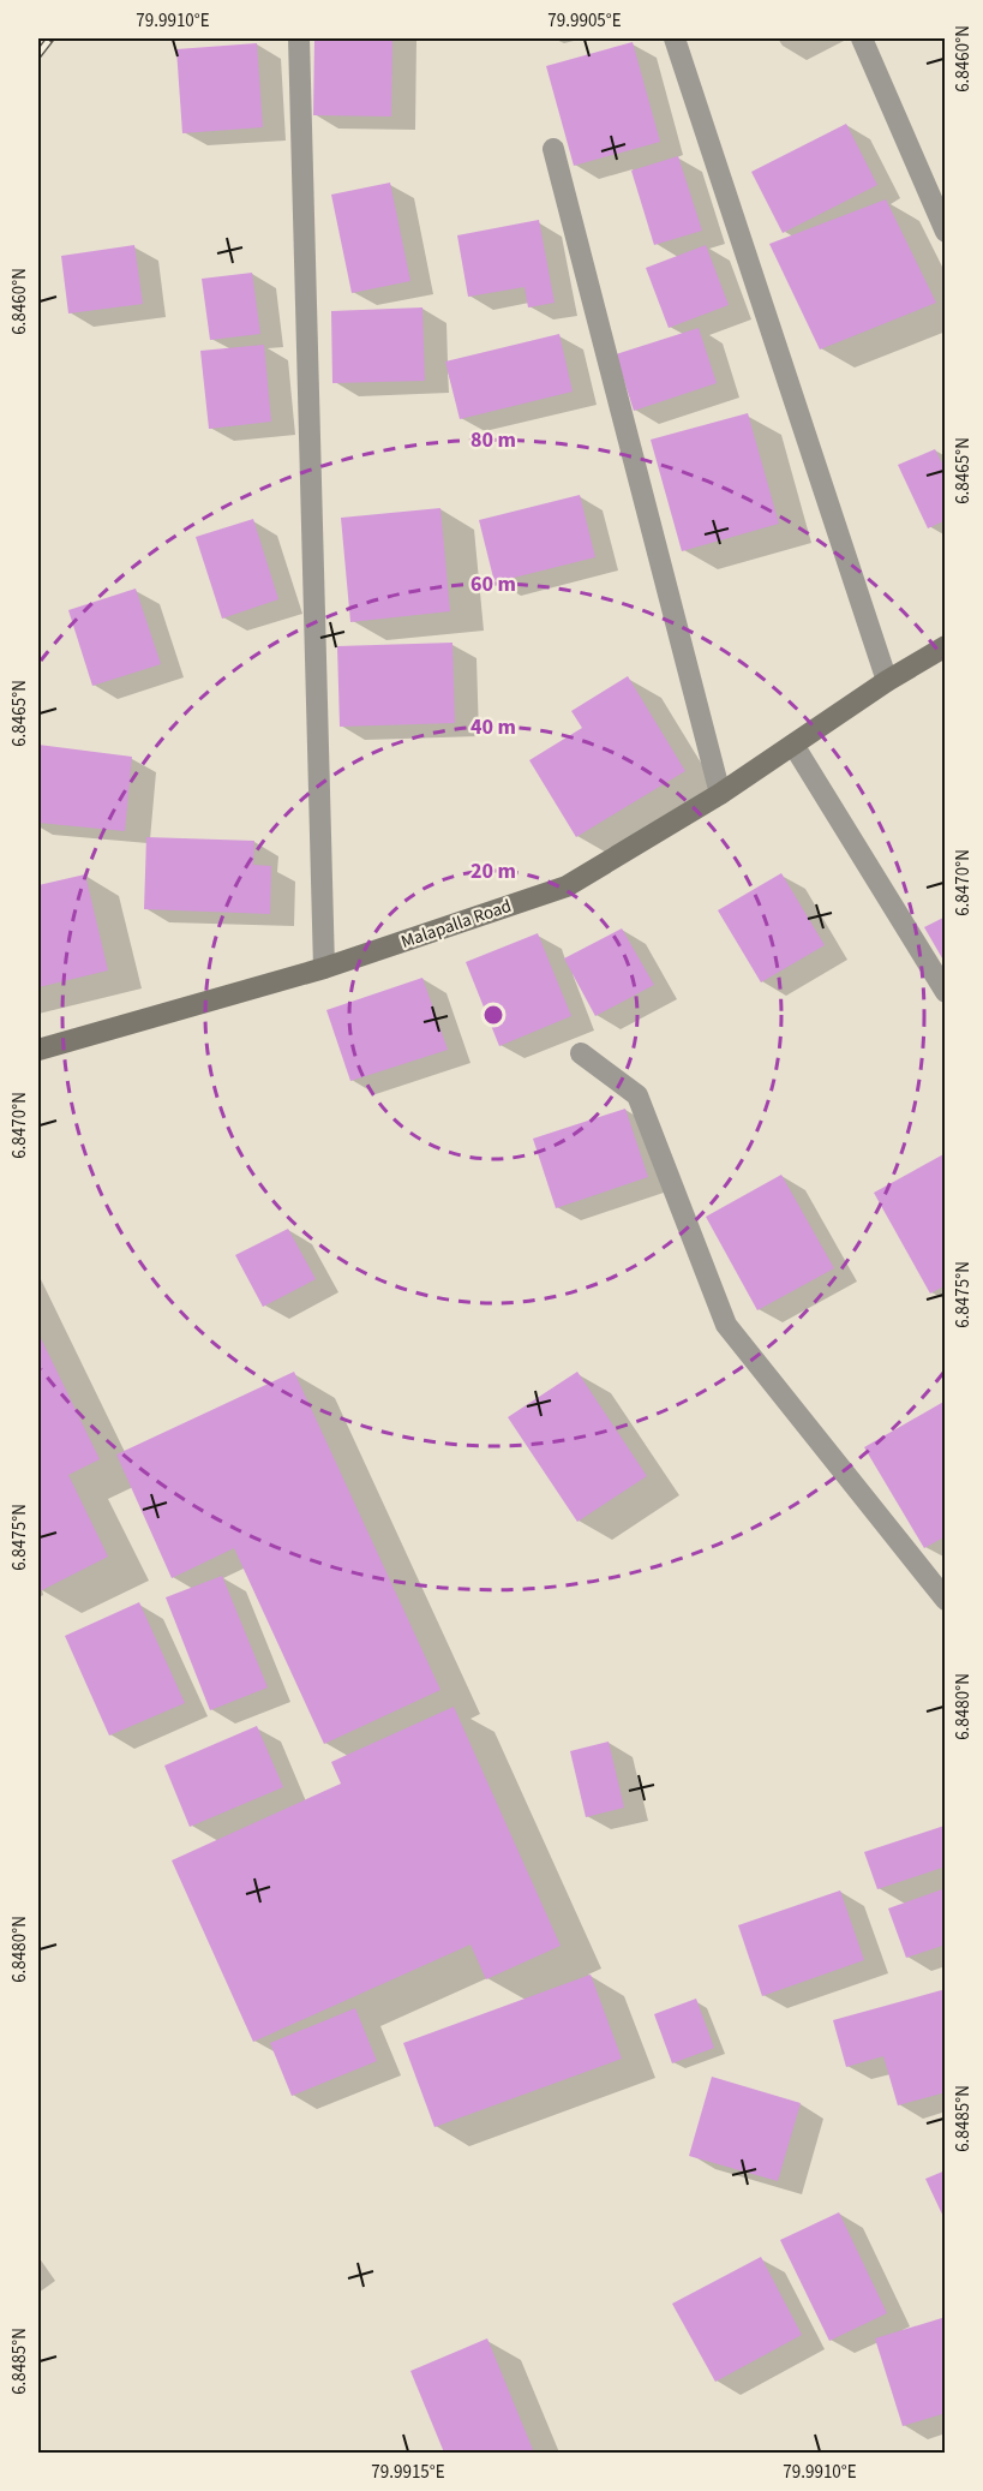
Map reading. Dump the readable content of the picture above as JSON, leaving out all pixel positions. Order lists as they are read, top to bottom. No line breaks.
{"streets":{"street":["Malapalla Road"]},"coordinates":["79.9910°E","79.9905°E","6.8460°N","6.8465°N","6.8470°N","6.8475°N","6.8480°N","6.8485°N","79.9915°E"],"rings":["80 m","60 m","40 m","20 m"]}
